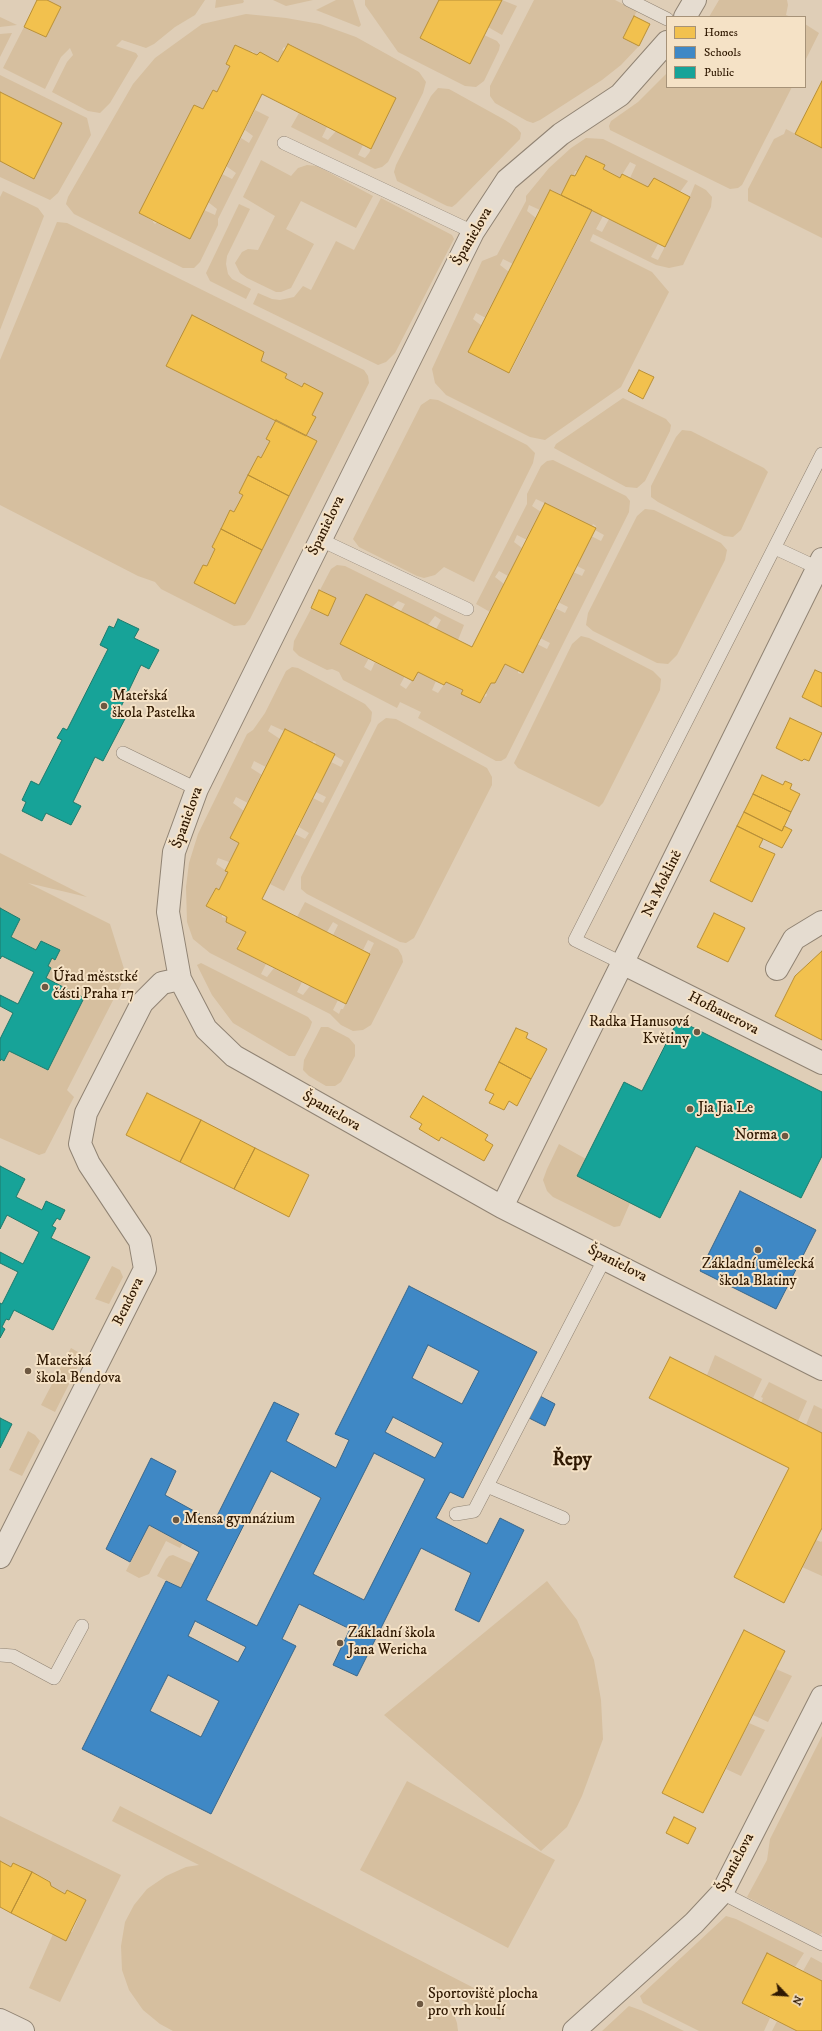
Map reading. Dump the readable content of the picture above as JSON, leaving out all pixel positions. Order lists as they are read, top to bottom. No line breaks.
{"streets":{"street":["Španielova","Na Moklině","Hofbauerova","Bendova"]},"crossings":[["Španielova","Na Moklině"],["Španielova","Bendova"],["Na Moklině","Hofbauerova"]],"districts":["Řepy"],"places":["Mateřská škola Pastelka","Úřad měststké části Praha 17","Radka Hanusová Květiny","Jia Jia Le","Norma","Základní umělecká škola Blatiny","Mateřská škola Bendova","Mensa gymnázium","Základní škola Jana Wericha","Sportoviště plocha pro vrh koulí"],"legend":["Homes","Schools","Public"],"north":"bottom right"}
